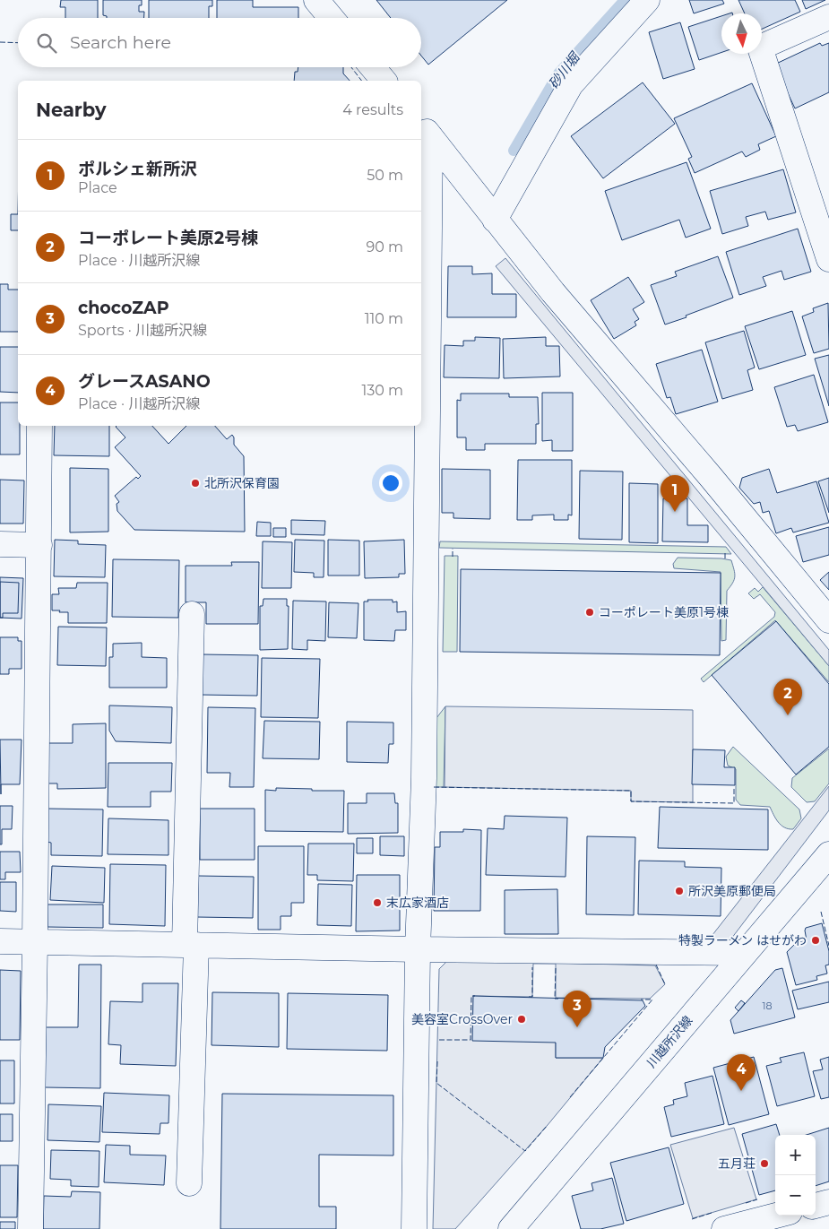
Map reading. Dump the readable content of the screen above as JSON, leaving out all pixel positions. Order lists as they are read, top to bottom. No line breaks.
{"streets":{"street":["川越所沢線"]},"water":["砂川堀"],"places":["北所沢保育園","コーポレート美原1号棟","所沢美原郵便局","末広家酒店","特製ラーメン はせがわ","美容室CrossOver","五月荘"],"house_numbers":["18"],"north":"bottom","page":{"search":"Search here","heading":["Nearby","4 results"],"list":[{"mark":"1","name":"ポルシェ新所沢","note":"Place","value":"50 m"},{"mark":"2","name":"コーポレート美原2号棟","note":"Place · 川越所沢線","value":"90 m"},{"mark":"3","name":"chocoZAP","note":"Sports · 川越所沢線","value":"110 m"},{"mark":"4","name":"グレースASANO","note":"Place · 川越所沢線","value":"130 m"}],"pins":["1","2","3","4"],"map_buttons":["+","−"]}}
